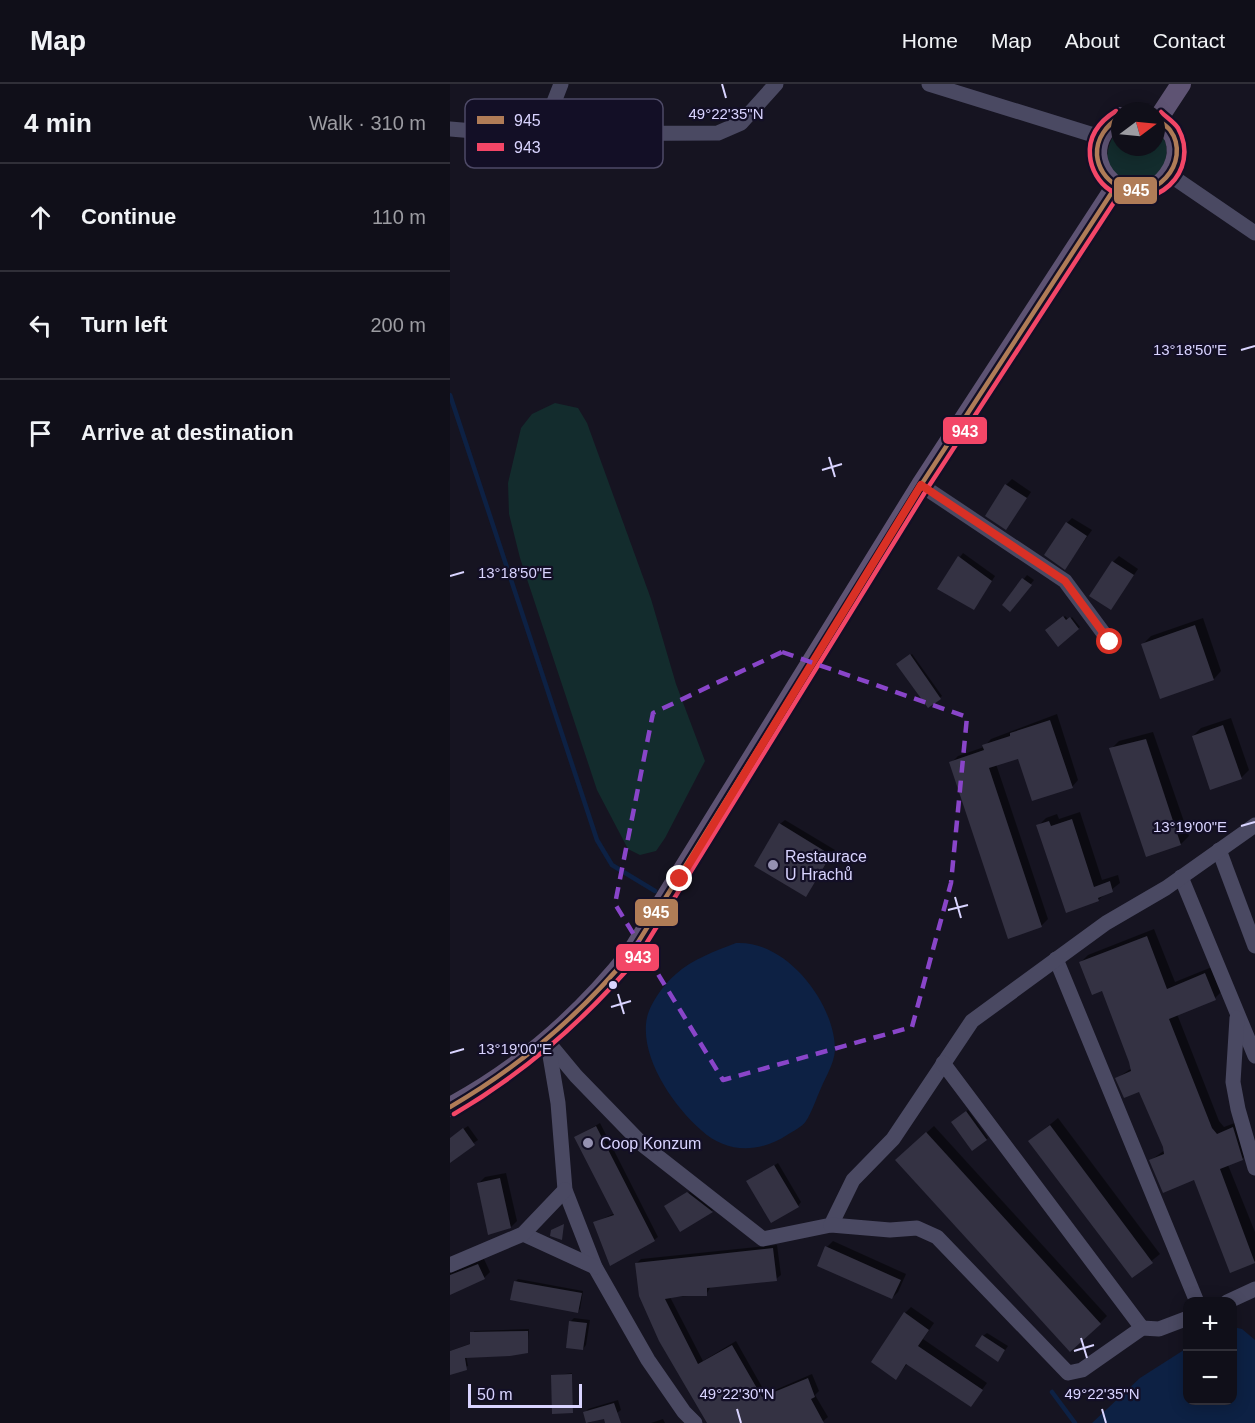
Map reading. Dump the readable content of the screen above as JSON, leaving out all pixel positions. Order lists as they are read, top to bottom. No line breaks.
{"places":["Restaurace U Hrachů","Coop Konzum"],"lines":["transit line 943","transit line 945"],"legend":["945","943"],"scale_bar":"50 m","north":"right","page":{"header":"Map","nav":["Home","Map","About","Contact"],"heading":["4 min","Walk · 310 m"],"list":[["Continue","110 m"],["Turn left","200 m"],"Arrive at destination"],"map_buttons":["+","−"],"scale":"50 m"},"coordinates":["49°22'35\"N","13°18'50\"E","13°19'00\"E","49°22'30\"N"]}
